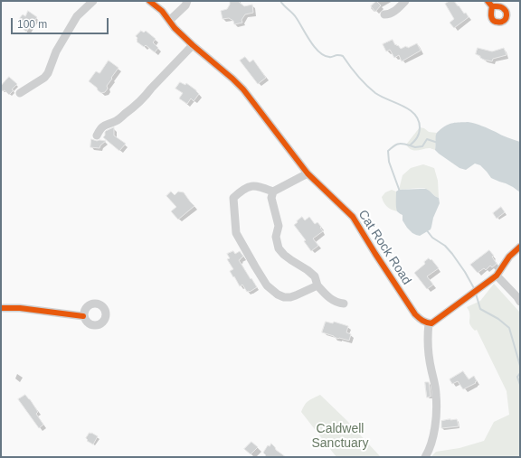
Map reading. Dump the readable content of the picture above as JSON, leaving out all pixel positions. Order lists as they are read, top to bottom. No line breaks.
{"streets":{"street":["Cat Rock Road"]},"parks":["Caldwell Sanctuary"],"scale_bar":"100 m"}
